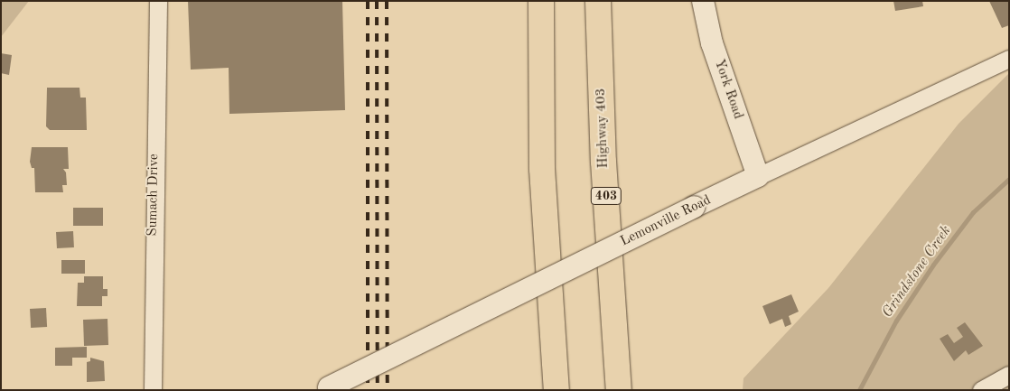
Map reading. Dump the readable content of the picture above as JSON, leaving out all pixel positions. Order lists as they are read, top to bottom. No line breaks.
{"streets":{"highway":["Highway 403","403"],"street":["York Road","Sumach Drive","Lemonville Road"]},"crossings":[["York Road","Lemonville Road"]],"water":["Grindstone Creek"]}
